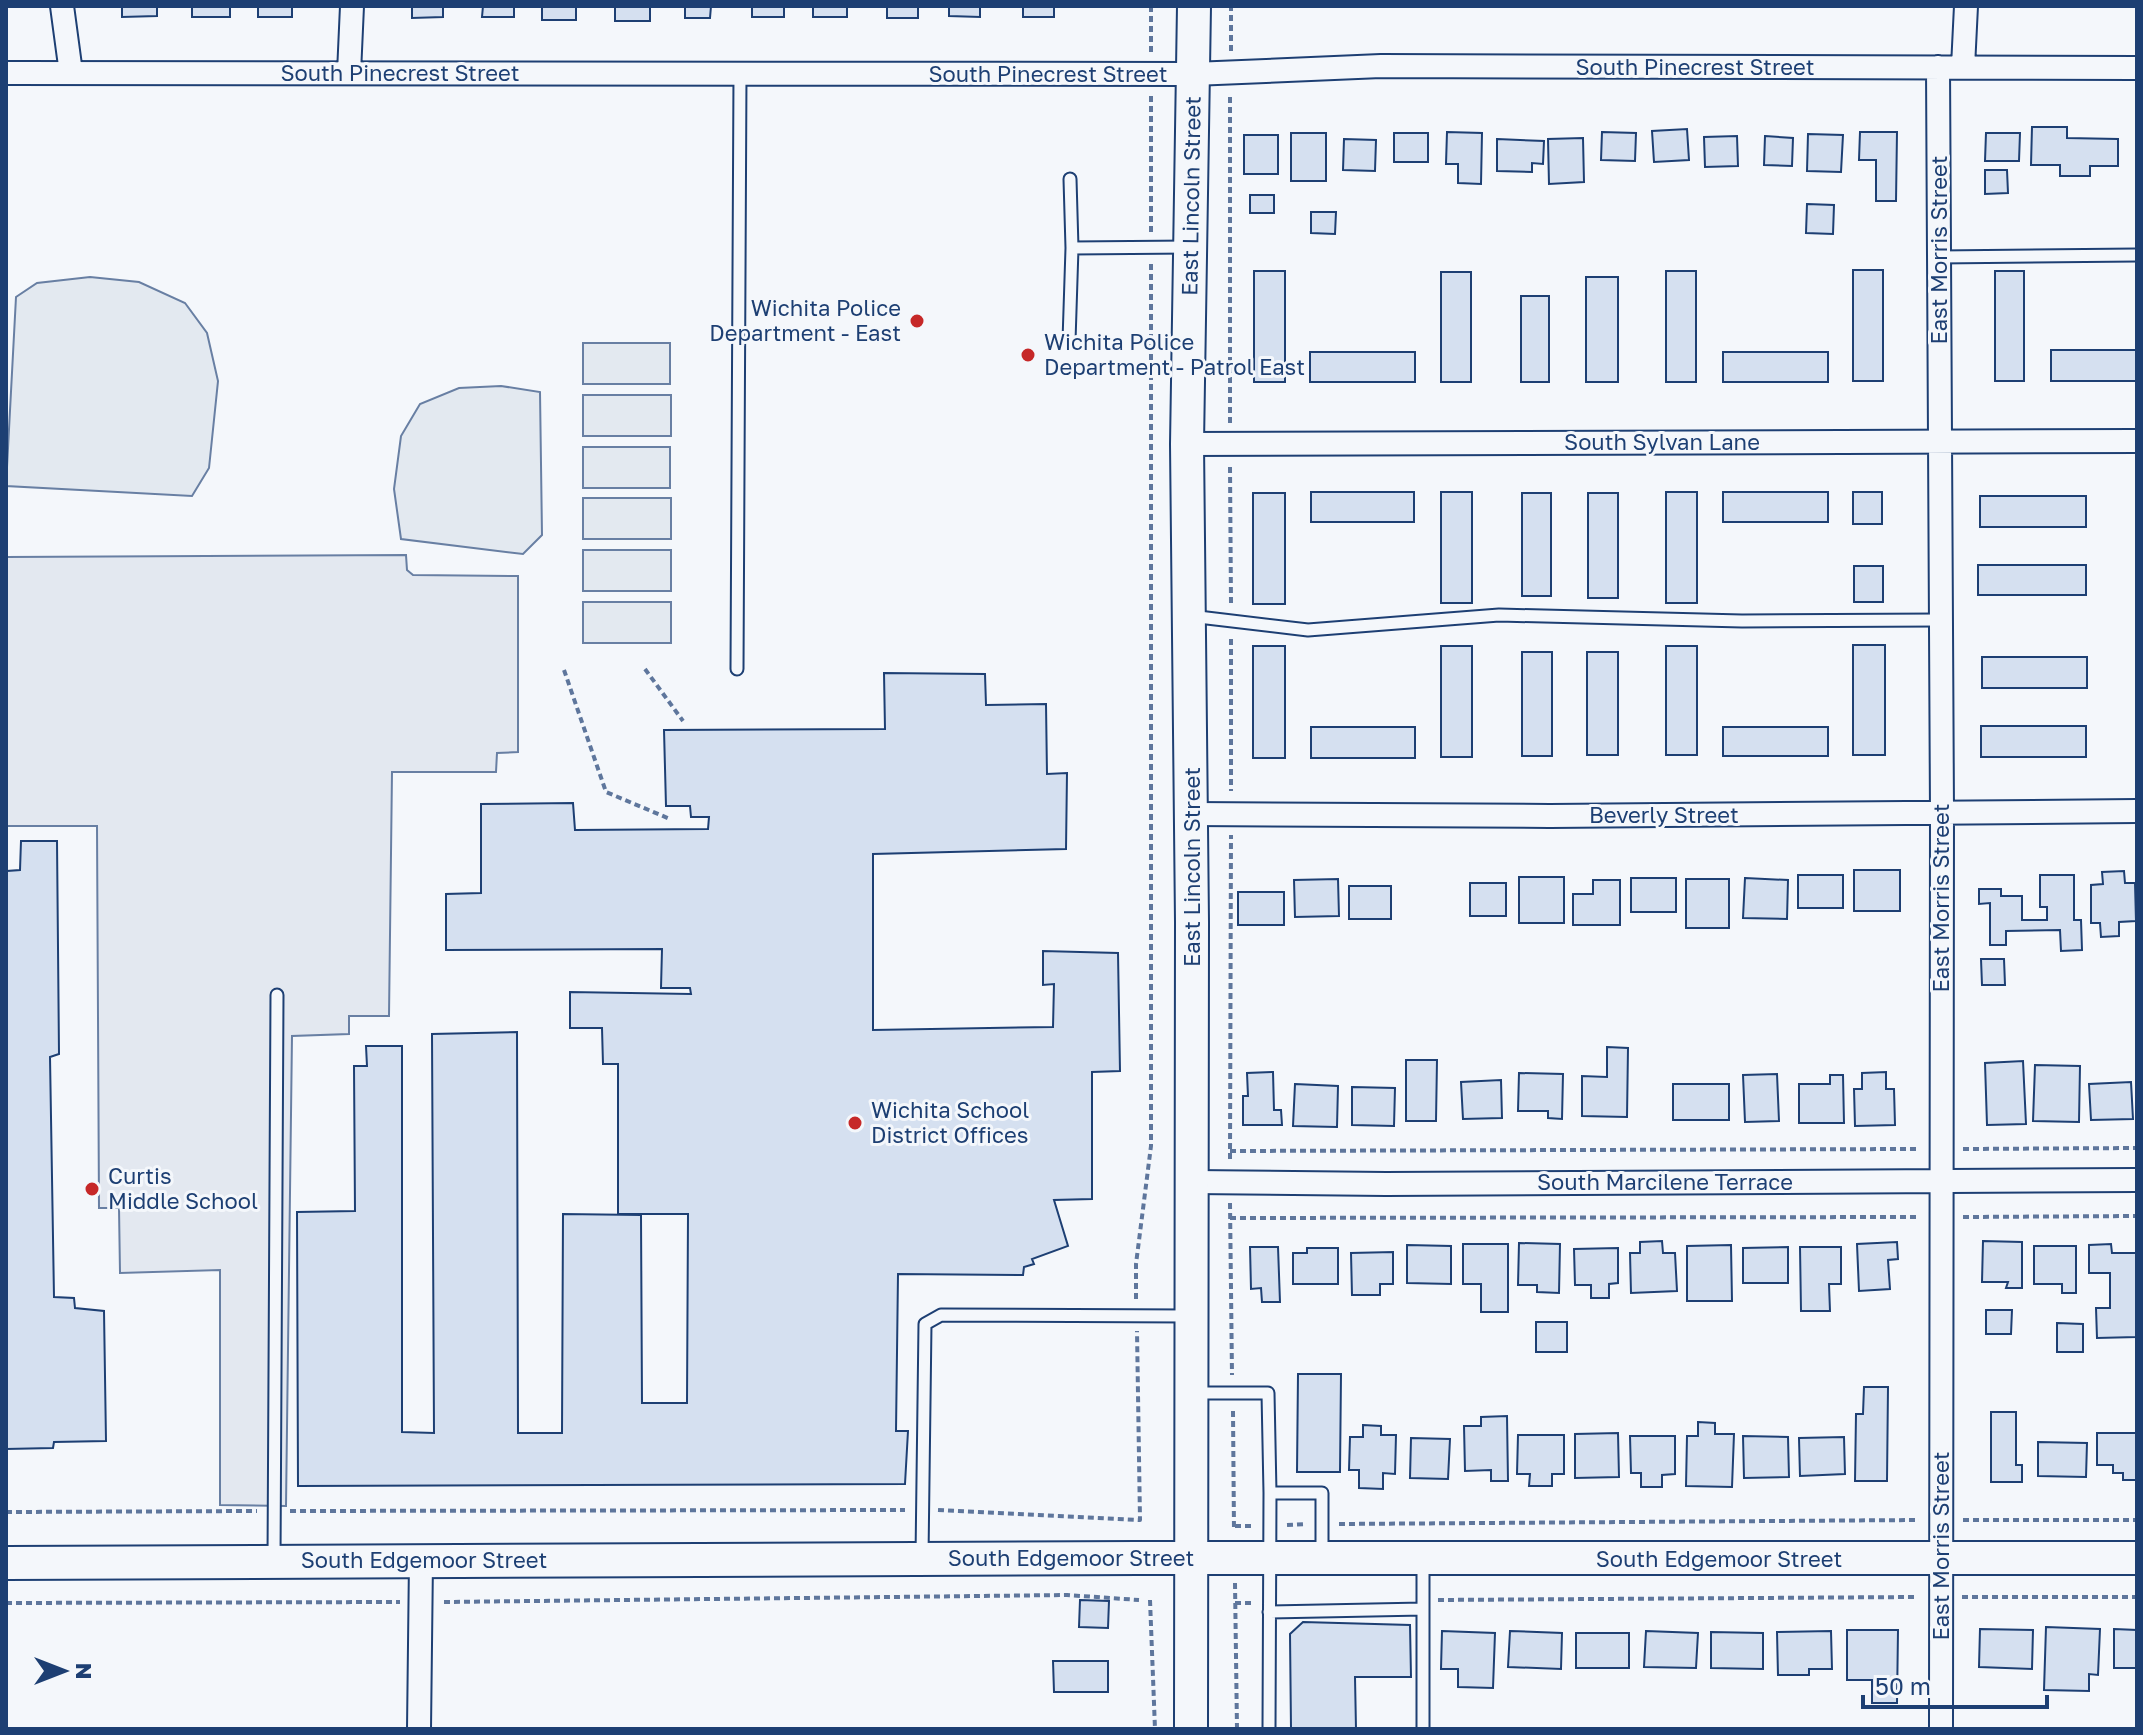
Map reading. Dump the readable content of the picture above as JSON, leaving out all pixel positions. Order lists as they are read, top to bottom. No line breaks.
{"streets":{"street":["South Pinecrest Street","East Lincoln Street","East Morris Street","South Sylvan Lane","Beverly Street","South Marcilene Terrace","South Edgemoor Street"]},"crossings":[["South Pinecrest Street","East Lincoln Street"],["South Pinecrest Street","East Morris Street"],["East Lincoln Street","South Sylvan Lane"],["East Lincoln Street","Beverly Street"],["East Lincoln Street","South Marcilene Terrace"],["East Lincoln Street","South Edgemoor Street"],["East Morris Street","South Sylvan Lane"],["East Morris Street","Beverly Street"],["East Morris Street","South Marcilene Terrace"],["East Morris Street","South Edgemoor Street"]],"places":["Wichita Police Department - East","Wichita Police Department - Patrol East","Wichita School District Offices","Curtis Middle School"],"scale_bar":"50 m","north":"right"}
